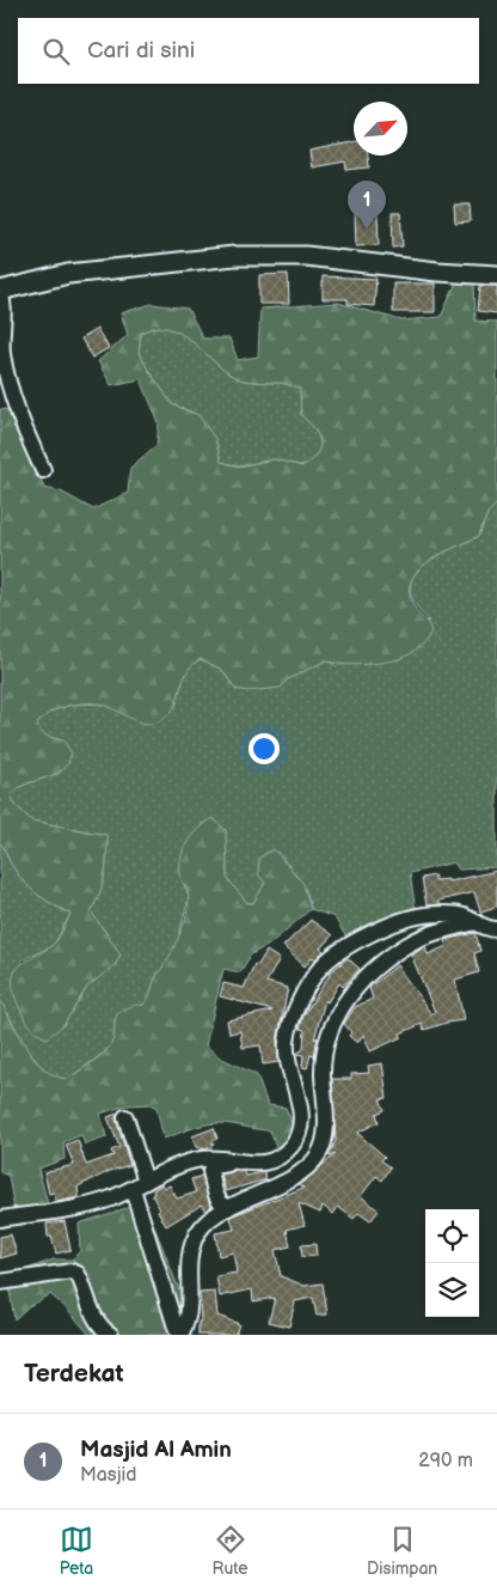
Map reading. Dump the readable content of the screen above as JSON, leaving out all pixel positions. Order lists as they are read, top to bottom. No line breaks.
{"north":"top right","page":{"search":"Cari di sini","pins":"1","heading":"Terdekat","list":[{"mark":"1","name":"Masjid Al Amin","note":"Masjid","value":"290 m"}],"nav":["Peta","Rute","Disimpan"]}}
